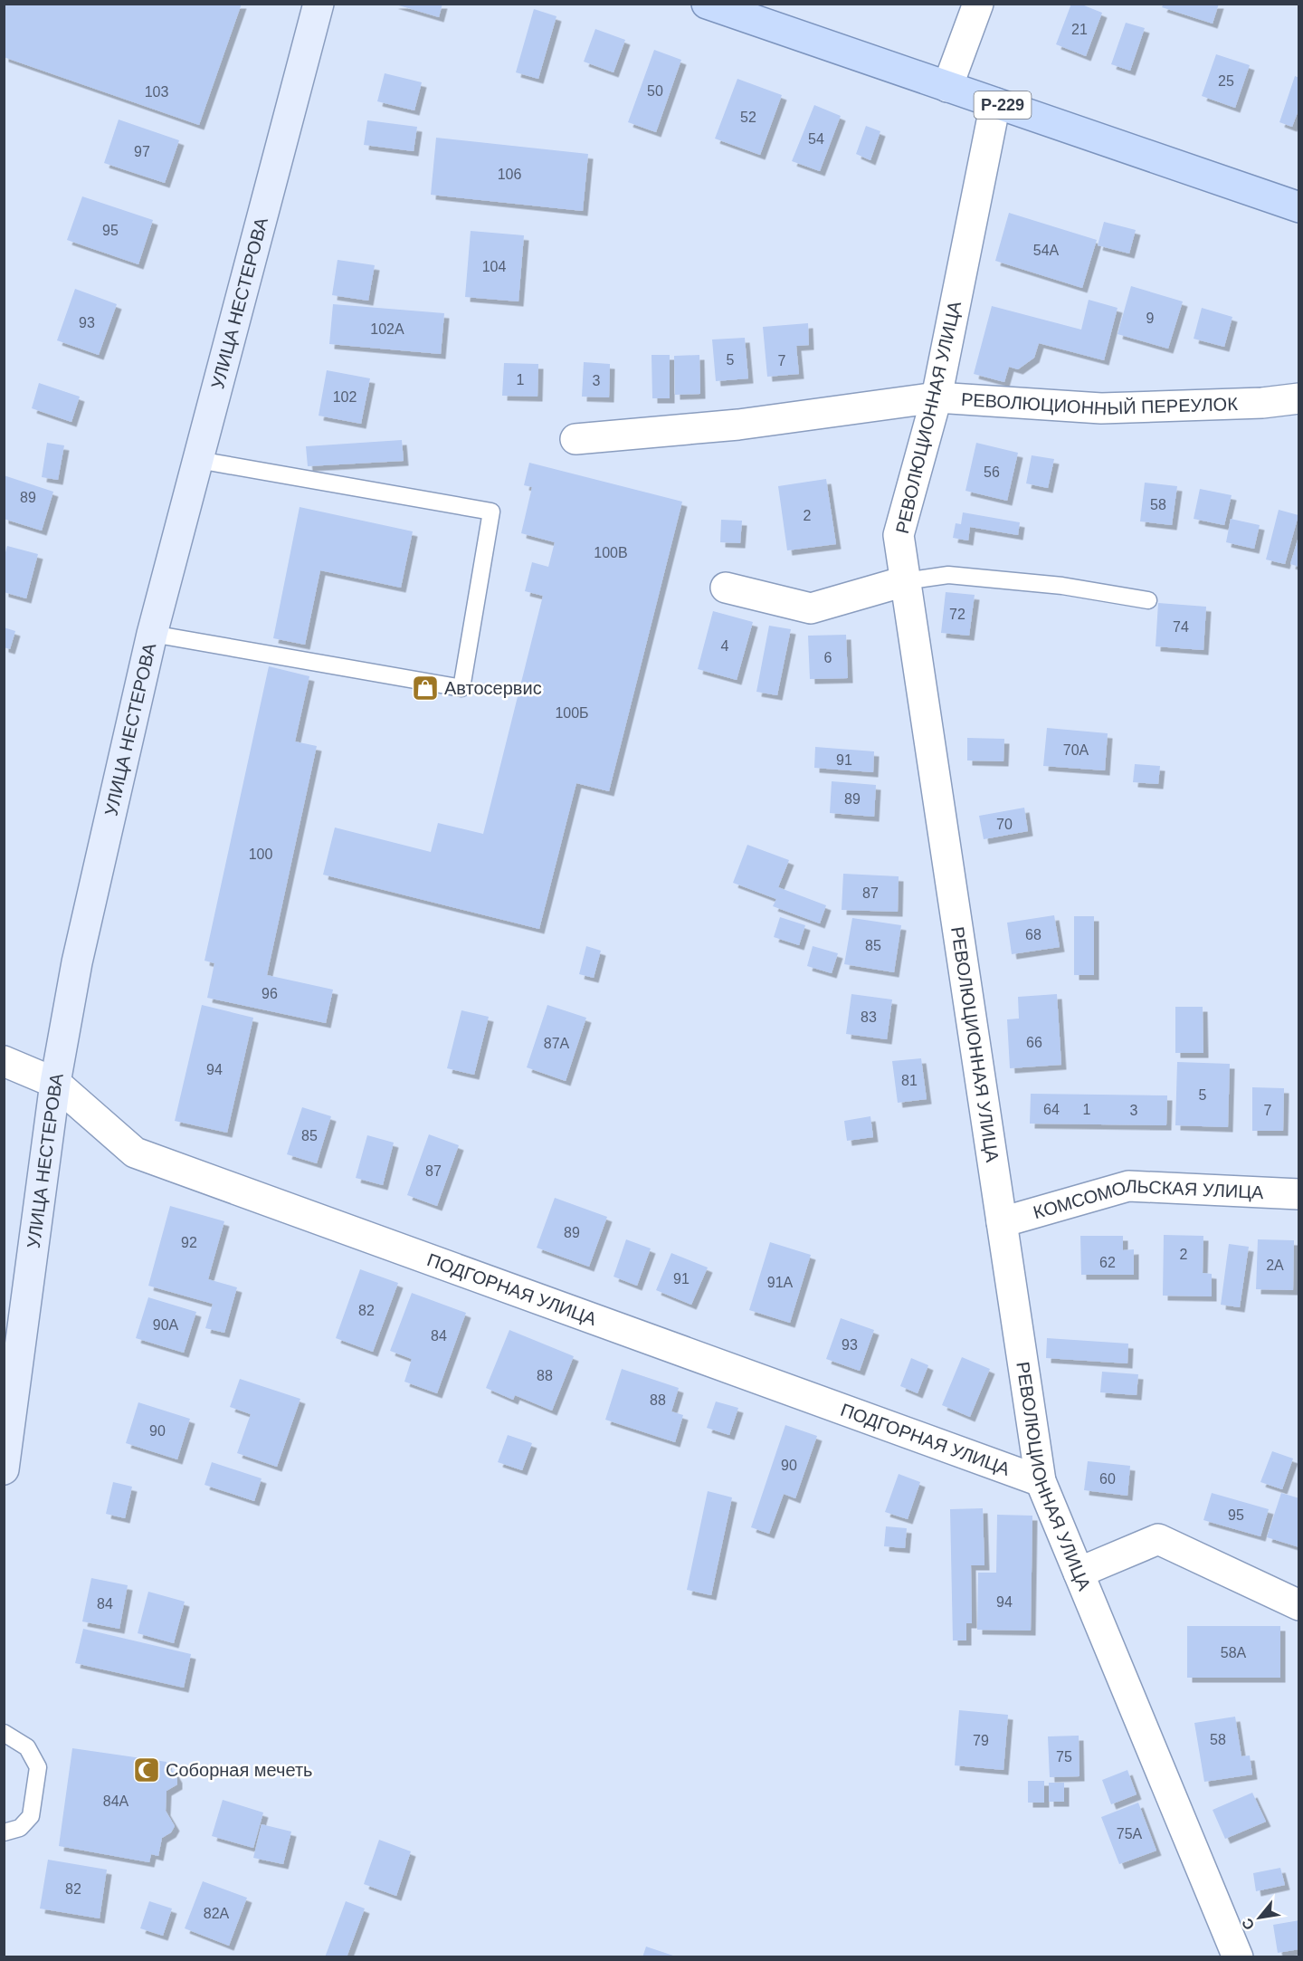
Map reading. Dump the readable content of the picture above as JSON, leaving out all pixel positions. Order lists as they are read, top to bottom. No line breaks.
{"streets":{"main road":["Р-229","УЛИЦА НЕСТЕРОВА"],"street":["РЕВОЛЮЦИОННЫЙ ПЕРЕУЛОК","РЕВОЛЮЦИОННАЯ УЛИЦА","КОМСОМОЛЬСКАЯ УЛИЦА","ПОДГОРНАЯ УЛИЦА"]},"crossings":[["Р-229","РЕВОЛЮЦИОННАЯ УЛИЦА"],["УЛИЦА НЕСТЕРОВА","ПОДГОРНАЯ УЛИЦА"],["РЕВОЛЮЦИОННЫЙ ПЕРЕУЛОК","РЕВОЛЮЦИОННАЯ УЛИЦА"],["РЕВОЛЮЦИОННАЯ УЛИЦА","КОМСОМОЛЬСКАЯ УЛИЦА"],["РЕВОЛЮЦИОННАЯ УЛИЦА","ПОДГОРНАЯ УЛИЦА"]],"places":{"shop":["Автосервис"],"mosque":["Соборная мечеть"]},"house_numbers":["21","25","50","103","52","54","97","106","95","54А","104","9","93","102А","5","7","1","3","102","56","89","58","2","100В","72","74","4","6","100Б","70А","91","89","70","100","87","68","85","96","83","66","87А","94","81","5","64","1","3","7","85","87","89","92","2","62","2А","91","91А","82","90А","84","93","88","88","90","90","60","95","94","84","58А","58","79","75","84А","75А","82","82А"],"north":"bottom left"}
